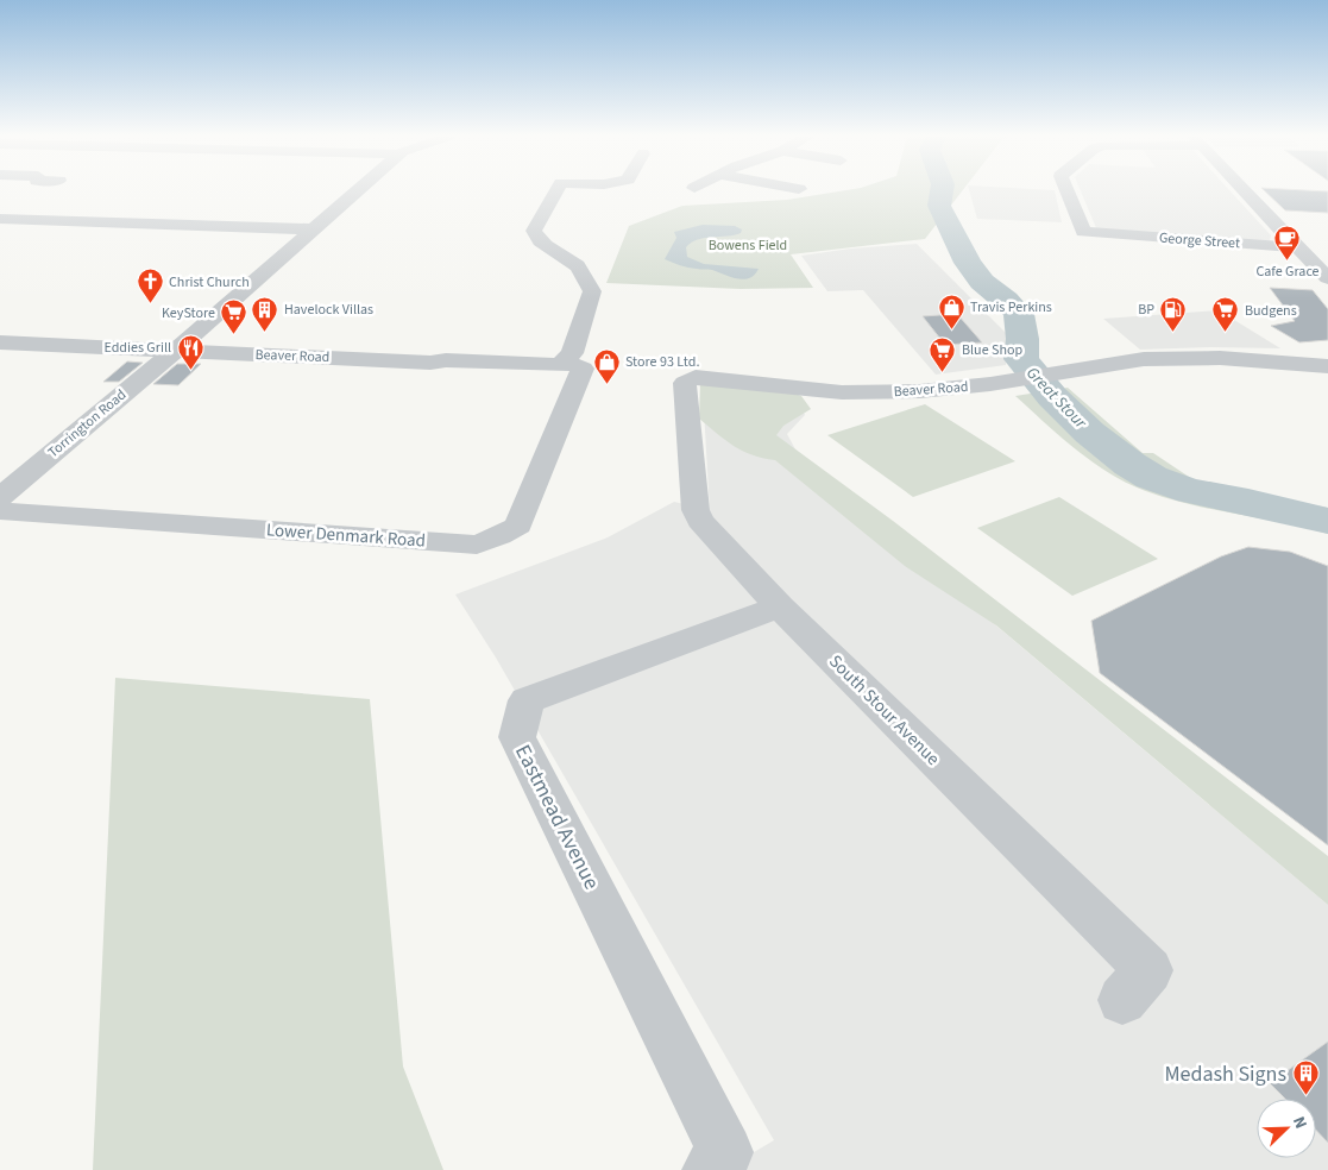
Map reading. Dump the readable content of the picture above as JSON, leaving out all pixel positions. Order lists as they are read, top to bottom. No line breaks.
{"streets":{"street":["George Street","Beaver Road","Torrington Road","Lower Denmark Road","South Stour Avenue","Eastmead Avenue"]},"crossings":[["Beaver Road","Torrington Road"],["Beaver Road","Lower Denmark Road"],["Beaver Road","South Stour Avenue"],["South Stour Avenue","Eastmead Avenue"]],"water":["Great Stour"],"parks":["Bowens Field"],"places":{"cafe":["Cafe Grace"],"church":["Christ Church"],"shop":["Travis Perkins","Store 93 Ltd."],"building":["Havelock Villas","Medash Signs"],"fuel station":["BP"],"supermarket":["Budgens","KeyStore","Blue Shop"],"restaurant":["Eddies Grill"]},"north":"top right"}
